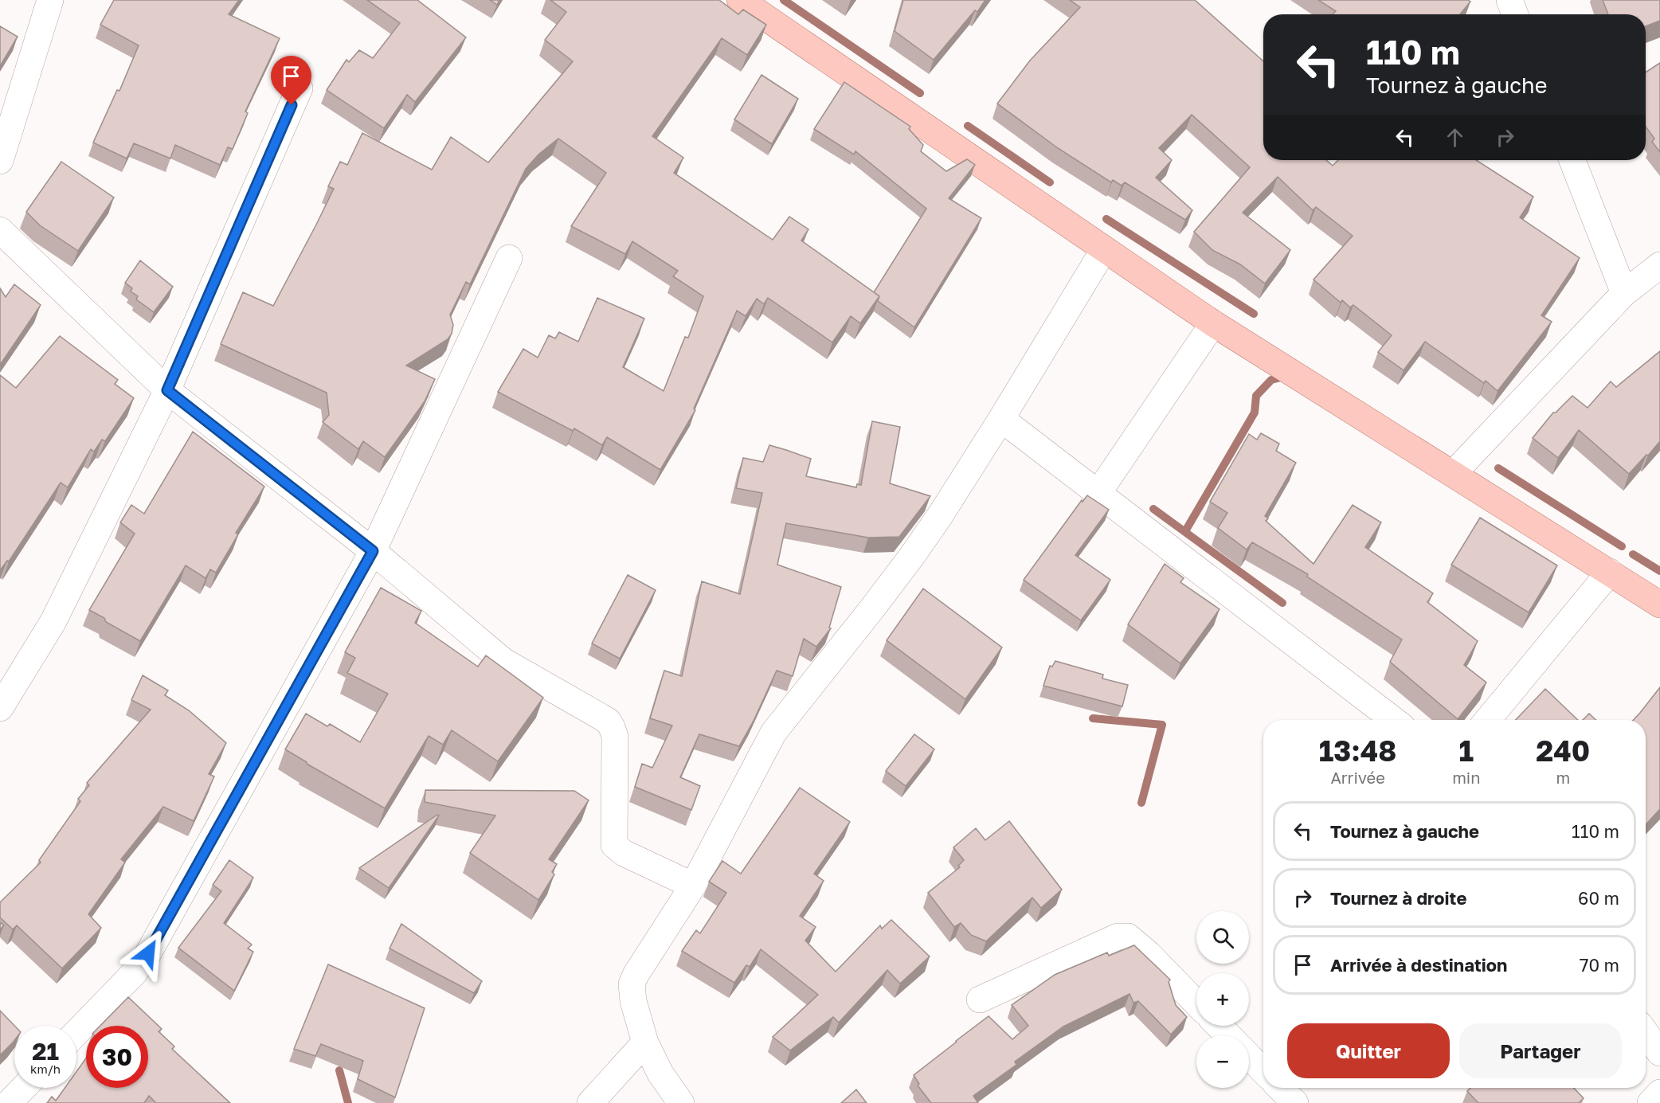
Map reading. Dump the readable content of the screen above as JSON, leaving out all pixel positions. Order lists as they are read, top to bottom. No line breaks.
{"page":{"turn":["110 m","Tournez à gauche"],"eta":["13:48","Arrivée","1","min","240","m"],"list":[{"name":"Tournez à gauche","value":"110 m"},{"name":"Tournez à droite","value":"60 m"},{"name":"Arrivée à destination","value":"70 m"}],"map_buttons":["+","−"],"buttons":["Quitter","Partager"],"speed":"21 km/h","limit":"30"}}
